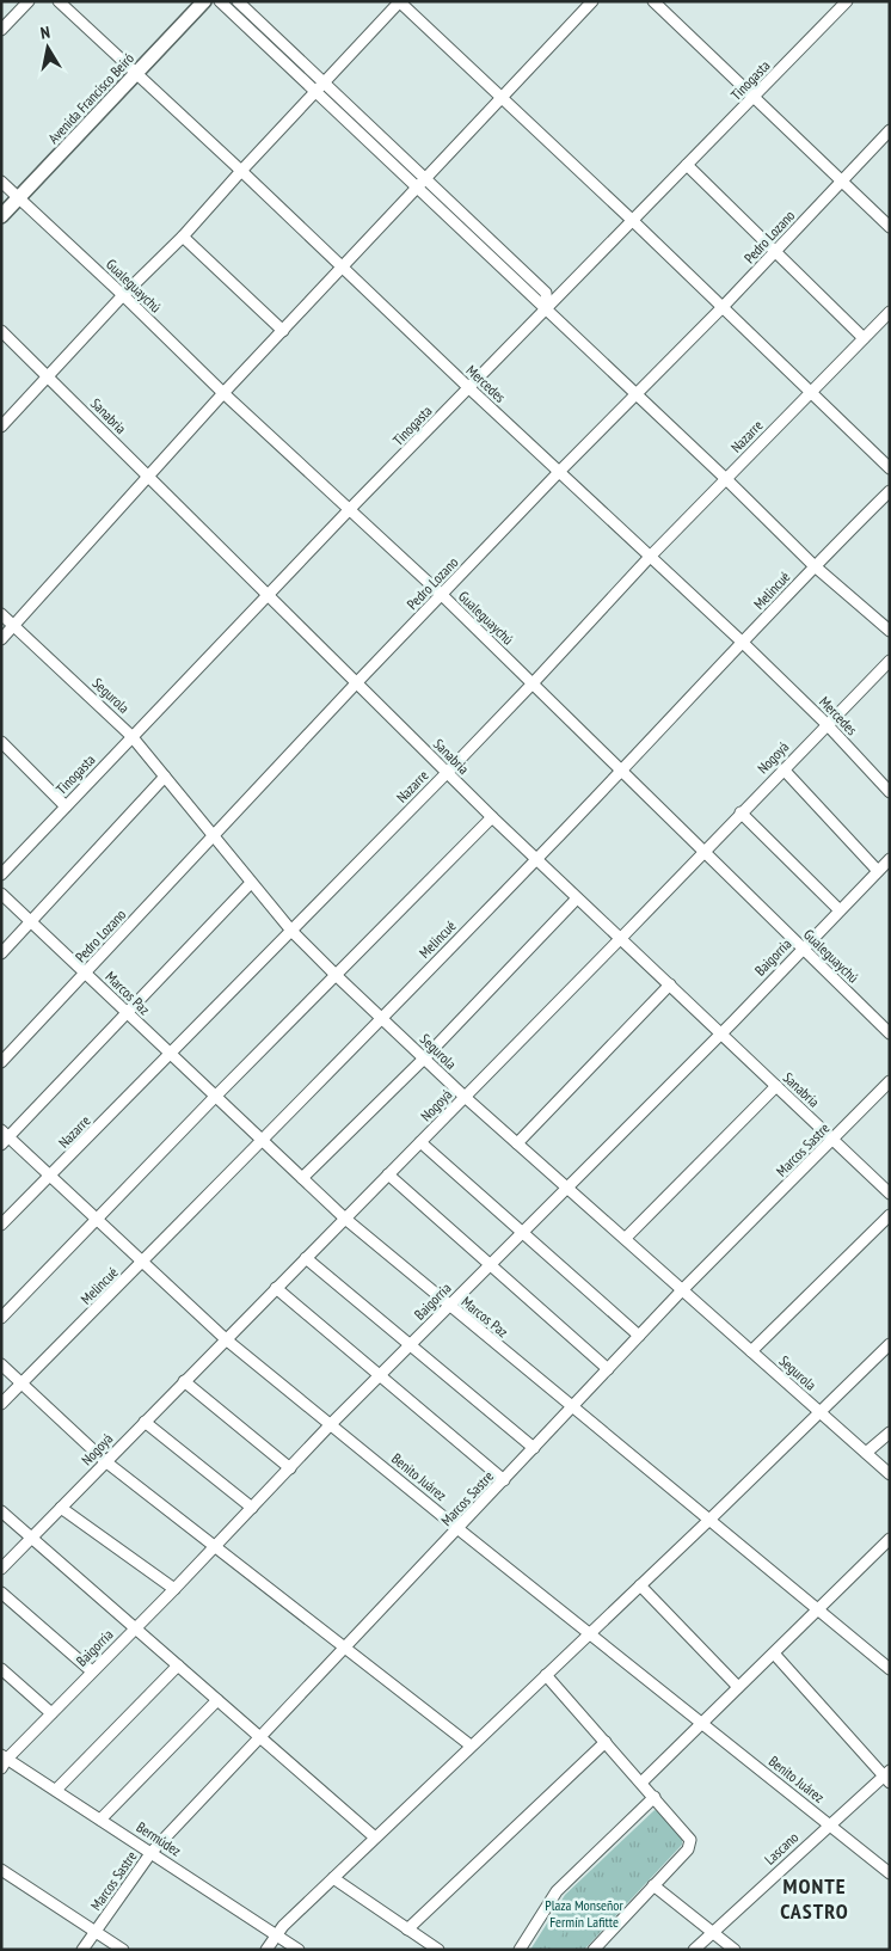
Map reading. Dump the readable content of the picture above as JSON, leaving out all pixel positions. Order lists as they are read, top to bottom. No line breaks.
{"streets":{"main road":["Avenida Francisco Beiró"],"street":["Tinogasta","Pedro Lozano","Gualeguaychú","Mercedes","Sanabria","Nazarre","Melincué","Segurola","Nogoyá","Baigorria","Marcos Paz","Marcos Sastre","Benito Juárez","Bermúdez","Lascano"]},"crossings":[["Tinogasta","Gualeguaychú"],["Tinogasta","Mercedes"],["Tinogasta","Sanabria"],["Tinogasta","Segurola"],["Avenida Francisco Beiró","Gualeguaychú"],["Avenida Francisco Beiró","Mercedes"],["Pedro Lozano","Gualeguaychú"],["Pedro Lozano","Mercedes"],["Pedro Lozano","Sanabria"],["Pedro Lozano","Segurola"],["Pedro Lozano","Marcos Paz"],["Gualeguaychú","Nazarre"],["Gualeguaychú","Melincué"],["Gualeguaychú","Nogoyá"],["Gualeguaychú","Baigorria"],["Mercedes","Nazarre"],["Mercedes","Melincué"],["Mercedes","Nogoyá"],["Sanabria","Nazarre"],["Sanabria","Melincué"],["Sanabria","Nogoyá"],["Sanabria","Baigorria"],["Sanabria","Marcos Sastre"],["Nazarre","Segurola"],["Nazarre","Marcos Paz"],["Nazarre","Benito Juárez"],["Melincué","Segurola"],["Melincué","Marcos Paz"],["Melincué","Benito Juárez"],["Segurola","Nogoyá"],["Segurola","Baigorria"],["Segurola","Marcos Sastre"],["Nogoyá","Marcos Paz"],["Nogoyá","Benito Juárez"],["Baigorria","Marcos Paz"],["Baigorria","Benito Juárez"],["Baigorria","Bermúdez"],["Marcos Paz","Marcos Sastre"],["Marcos Sastre","Benito Juárez"],["Marcos Sastre","Bermúdez"],["Benito Juárez","Lascano"]],"districts":["MONTE CASTRO"],"parks":["Plaza Monseñor Fermín Lafitte"],"north":"top"}
